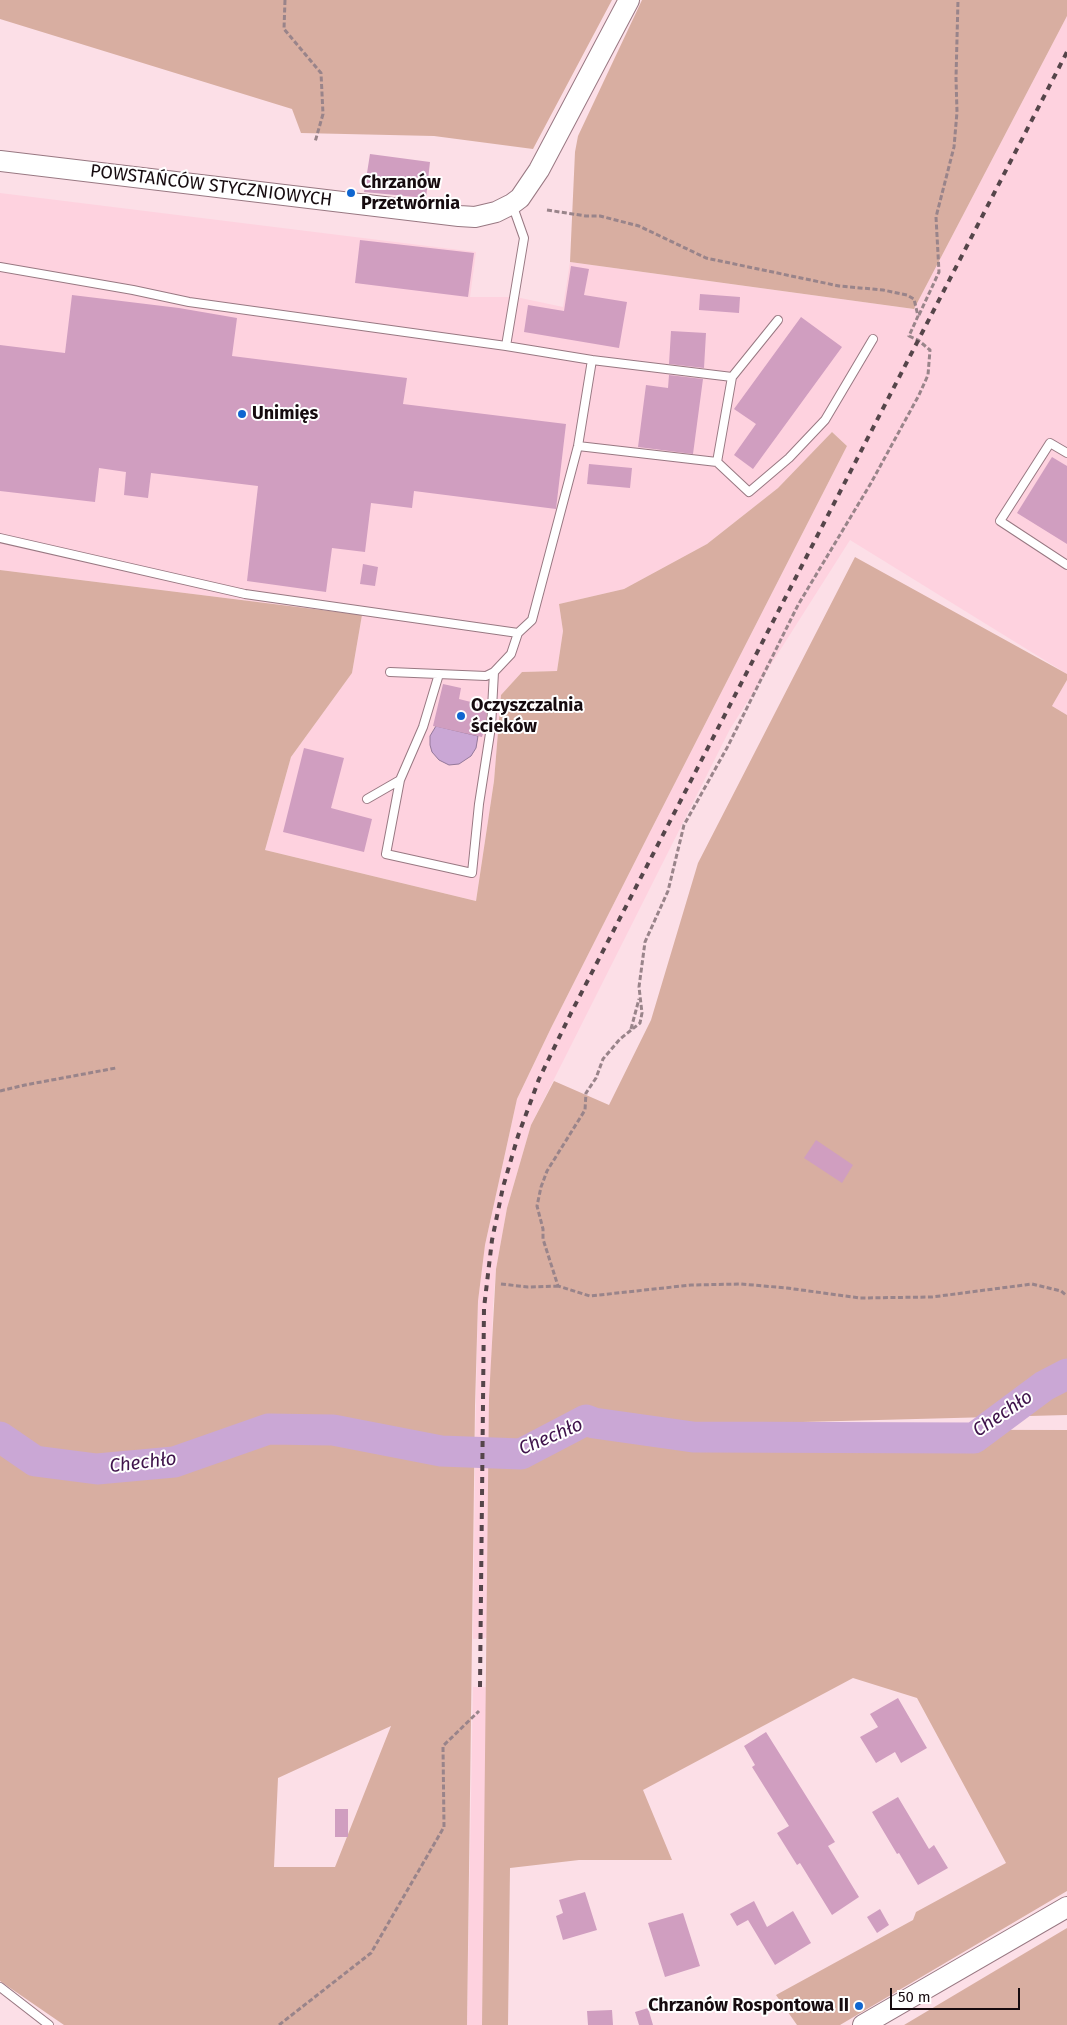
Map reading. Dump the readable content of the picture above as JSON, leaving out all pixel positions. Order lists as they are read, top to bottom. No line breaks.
{"streets":{"street":["POWSTAŃCÓW STYCZNIOWYCH"]},"water":["Chechło"],"places":["Chrzanów Przetwórnia","Unimięs","Oczyszczalnia ścieków","Chrzanów Rospontowa II"],"scale_bar":"50 m"}
